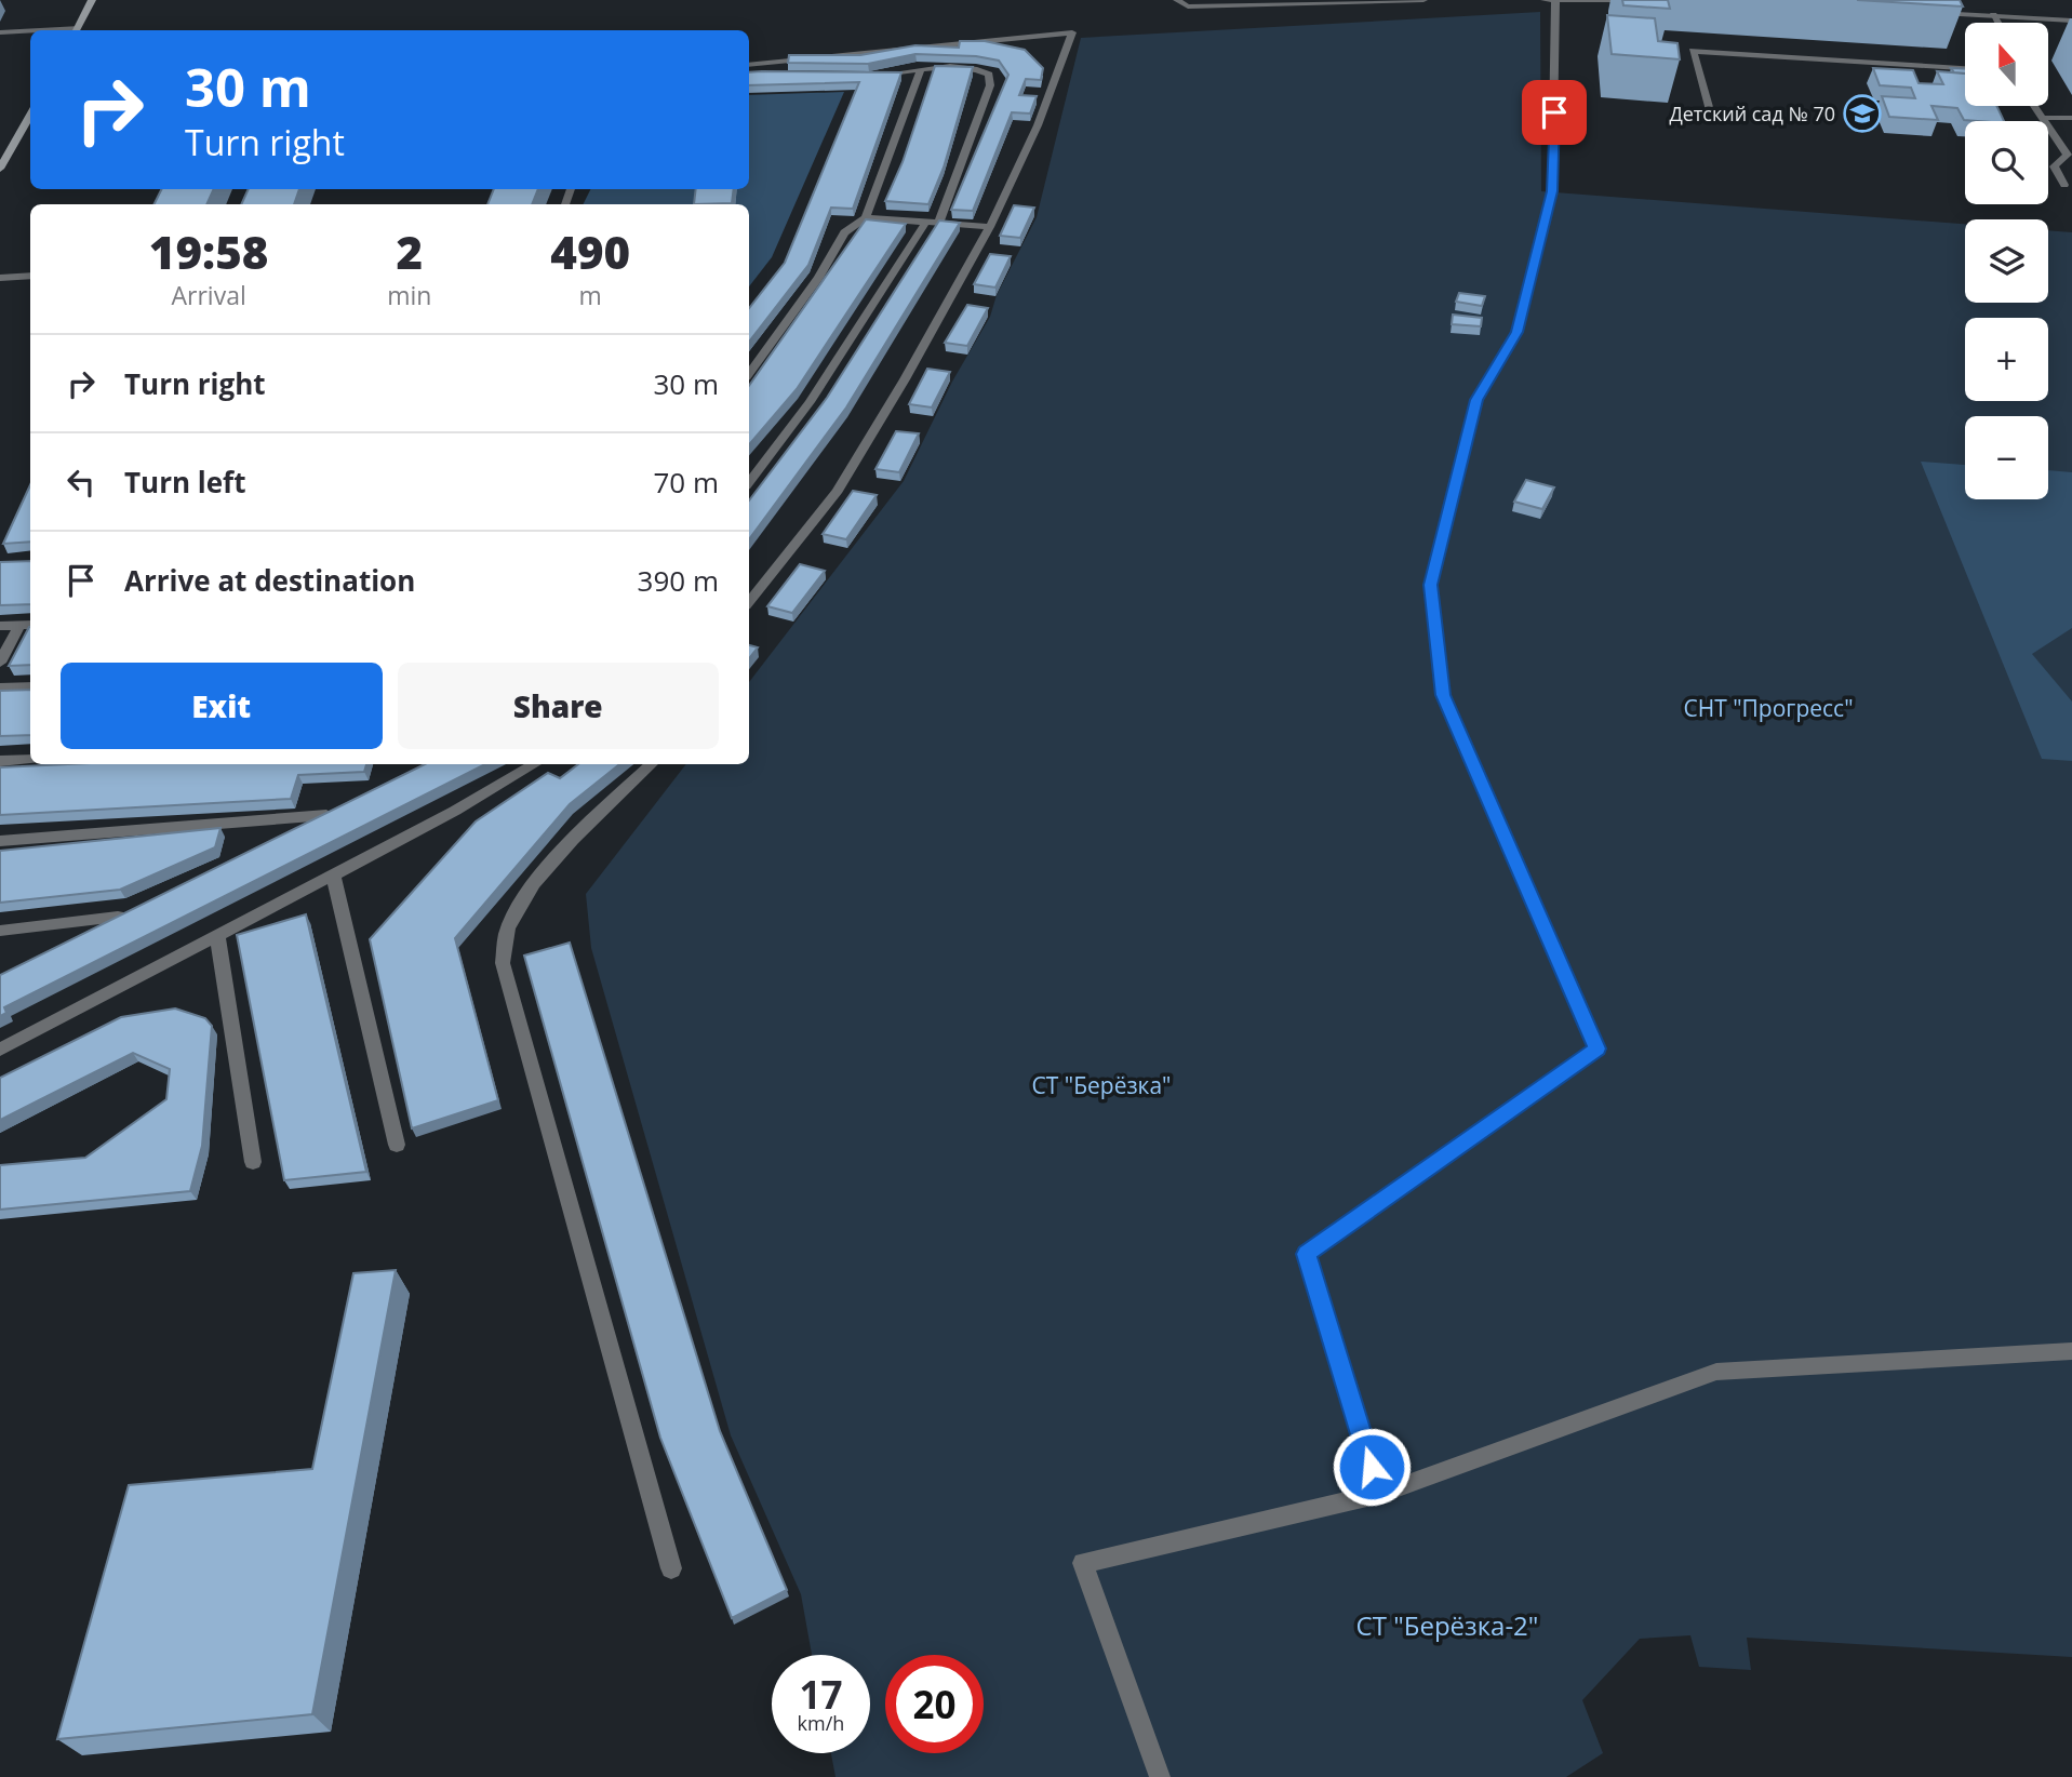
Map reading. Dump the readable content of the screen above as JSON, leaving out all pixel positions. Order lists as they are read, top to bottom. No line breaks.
{"parks":["СНТ \"Прогресс\"","СТ \"Берёзка\"","СТ \"Берёзка-2\""],"places":{"school or university":["Детский сад № 70"]},"north":"top","page":{"map_buttons":["+","−"],"turn":["30 m","Turn right"],"eta":["19:58","Arrival","2","min","490","m"],"list":[{"name":"Turn right","value":"30 m"},{"name":"Turn left","value":"70 m"},{"name":"Arrive at destination","value":"390 m"}],"buttons":["Exit","Share"],"speed":"17 km/h","limit":"20"}}
